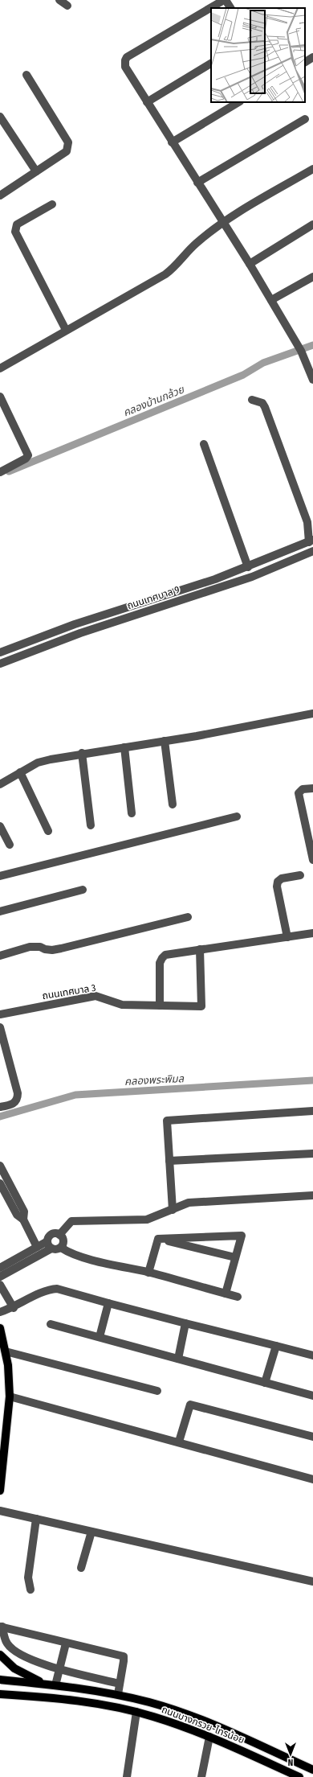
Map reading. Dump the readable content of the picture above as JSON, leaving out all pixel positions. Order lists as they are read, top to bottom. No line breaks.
{"streets":{"main road":["ถนนบางกรวย-ไทรน้อย"],"street":["ถนนเทศบาล 9","ถนนเทศบาล 3"]},"water":["คลองบ้านกล้วย","คลองพระพิมล"],"north":"bottom"}
